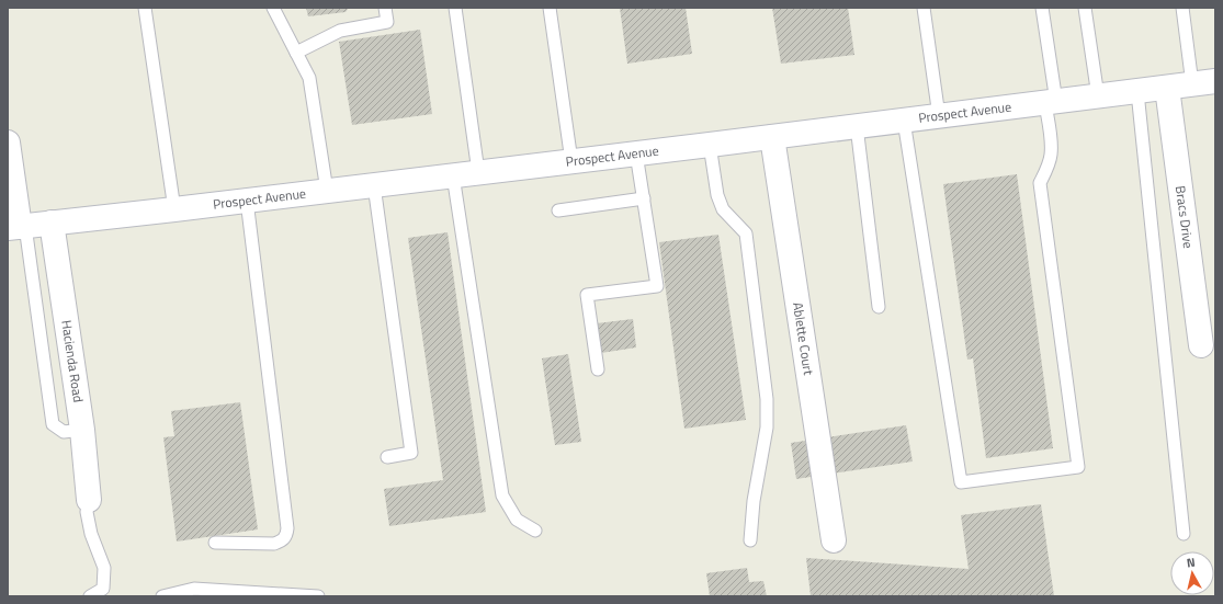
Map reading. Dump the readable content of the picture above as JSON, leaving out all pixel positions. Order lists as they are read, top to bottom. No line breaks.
{"streets":{"main road":["Prospect Avenue","Bracs Drive","Ablette Court","Hacienda Road"]},"crossings":[["Prospect Avenue","Bracs Drive"],["Prospect Avenue","Ablette Court"],["Prospect Avenue","Hacienda Road"]],"north":"top"}
